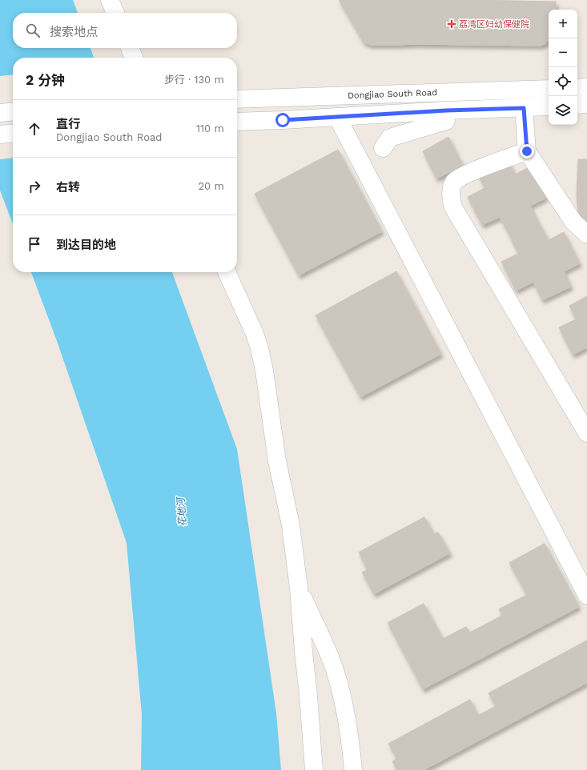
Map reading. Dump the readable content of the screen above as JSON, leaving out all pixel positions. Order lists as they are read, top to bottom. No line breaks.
{"streets":{"street":["Dongjiao South Road"]},"water":["花地河"],"places":{"health":["荔湾区妇幼保健院"]},"page":{"map_buttons":["+","−"],"search":"搜索地点","heading":["2 分钟","步行 · 130 m"],"list":[["直行","Dongjiao South Road","110 m"],["右转","20 m"],"到达目的地"]}}
